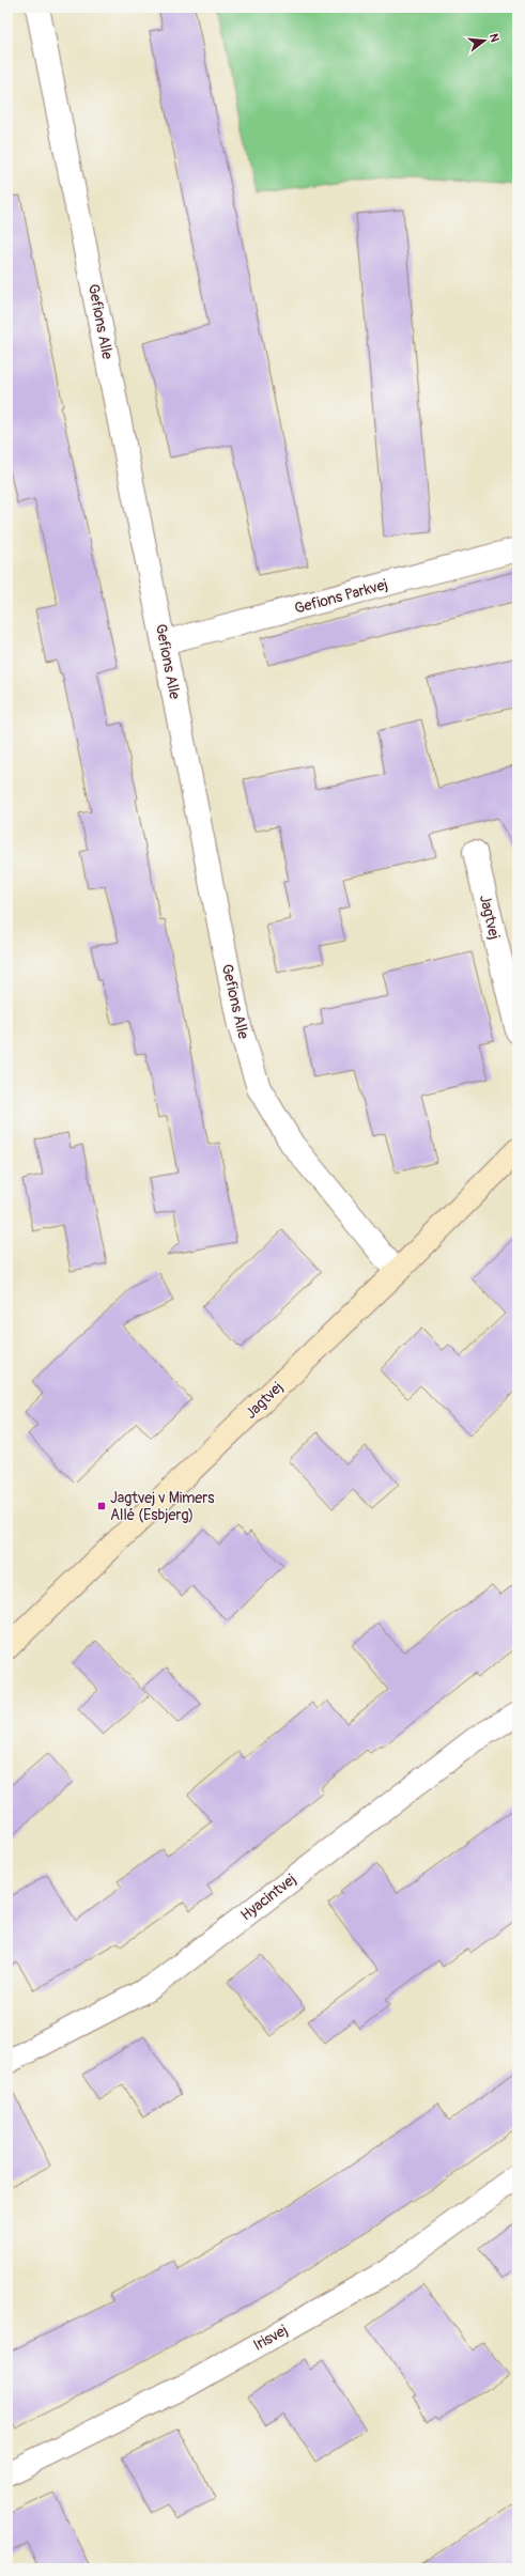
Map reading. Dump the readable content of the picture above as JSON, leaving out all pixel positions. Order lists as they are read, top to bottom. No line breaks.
{"streets":{"street":["Gefions Alle","Gefions Parkvej","Jagtvej","Hyacintvej","Irisvej"]},"crossings":[["Gefions Alle","Gefions Parkvej"],["Gefions Alle","Jagtvej"]],"places":{"transit":["Jagtvej v Mimers Allé (Esbjerg)"]},"north":"right"}
